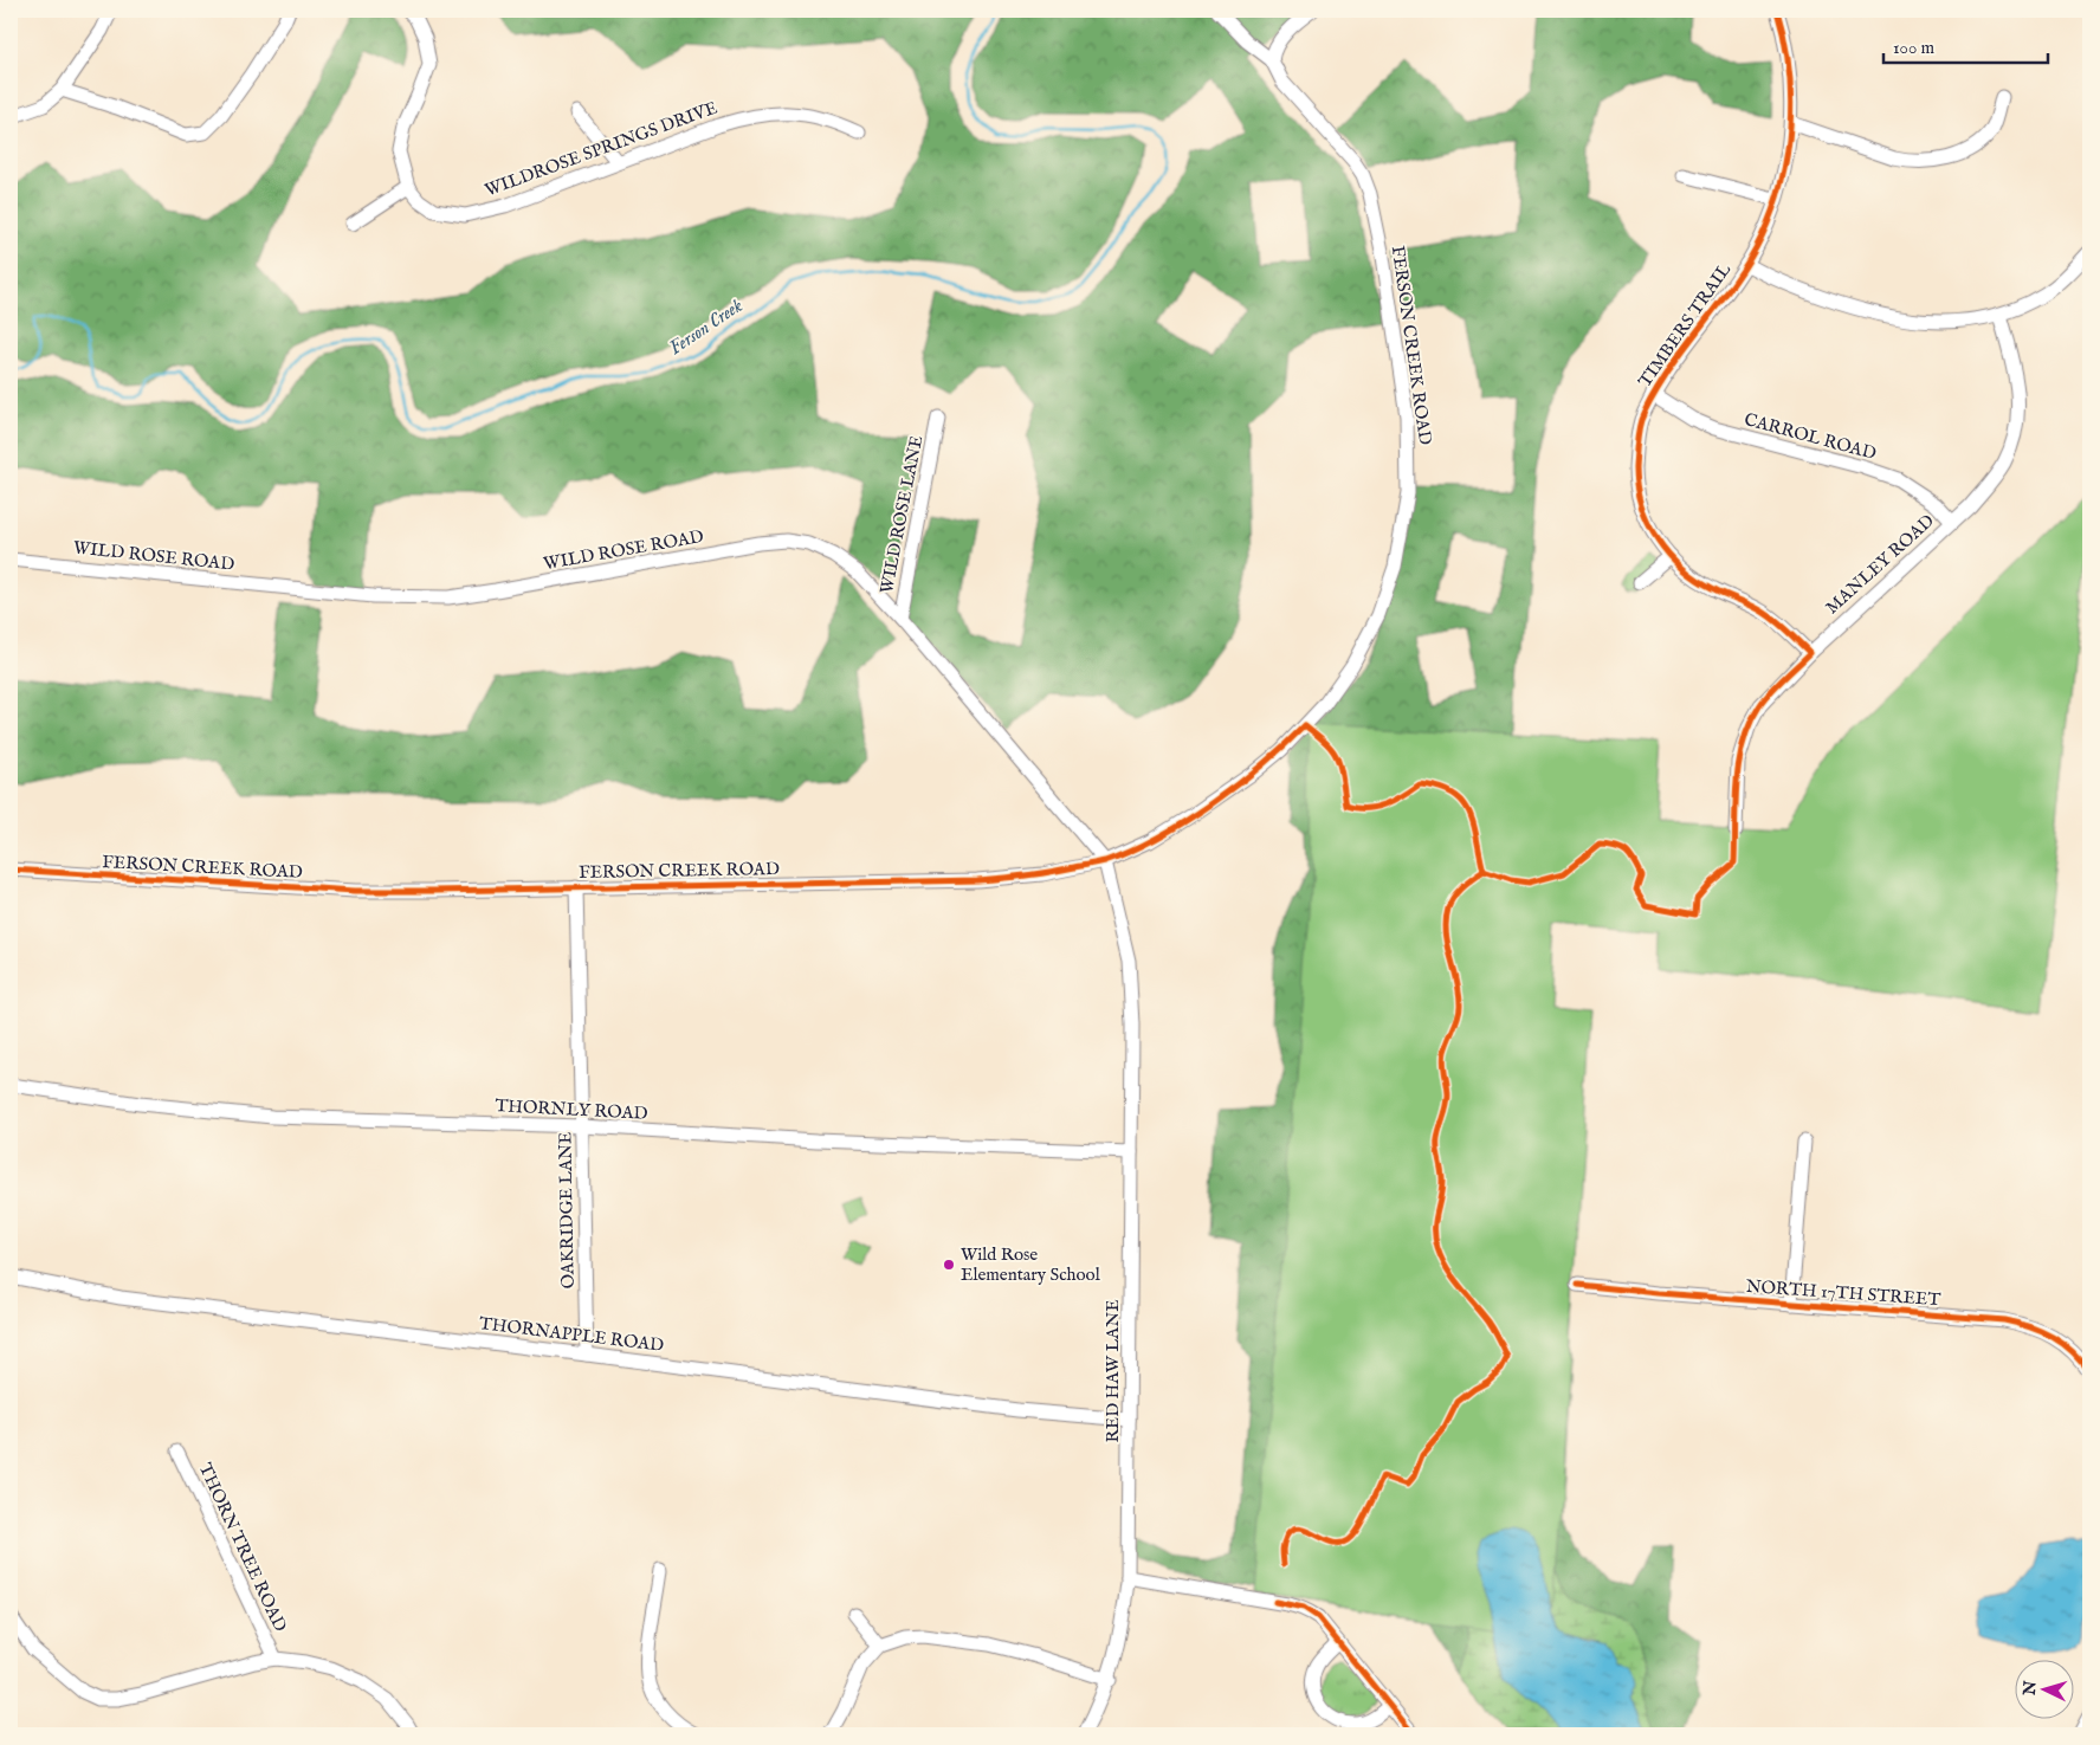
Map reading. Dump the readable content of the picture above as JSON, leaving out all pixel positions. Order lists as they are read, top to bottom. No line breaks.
{"streets":{"street":["WILDROSE SPRINGS DRIVE","TIMBERS TRAIL","FERSON CREEK ROAD","CARROL ROAD","WILD ROSE LANE","WILD ROSE ROAD","MANLEY ROAD","THORNLY ROAD","OAKRIDGE LANE","NORTH 17TH STREET","THORNAPPLE ROAD","RED HAW LANE","THORN TREE ROAD"]},"crossings":[["TIMBERS TRAIL","CARROL ROAD"],["TIMBERS TRAIL","MANLEY ROAD"],["FERSON CREEK ROAD","WILD ROSE ROAD"],["FERSON CREEK ROAD","OAKRIDGE LANE"],["FERSON CREEK ROAD","RED HAW LANE"],["CARROL ROAD","MANLEY ROAD"],["WILD ROSE LANE","WILD ROSE ROAD"],["WILD ROSE ROAD","RED HAW LANE"],["THORNLY ROAD","OAKRIDGE LANE"],["THORNLY ROAD","RED HAW LANE"],["OAKRIDGE LANE","THORNAPPLE ROAD"],["THORNAPPLE ROAD","RED HAW LANE"]],"water":["Ferson Creek"],"places":["Wild Rose Elementary School"],"scale_bar":"100 m","north":"left"}
